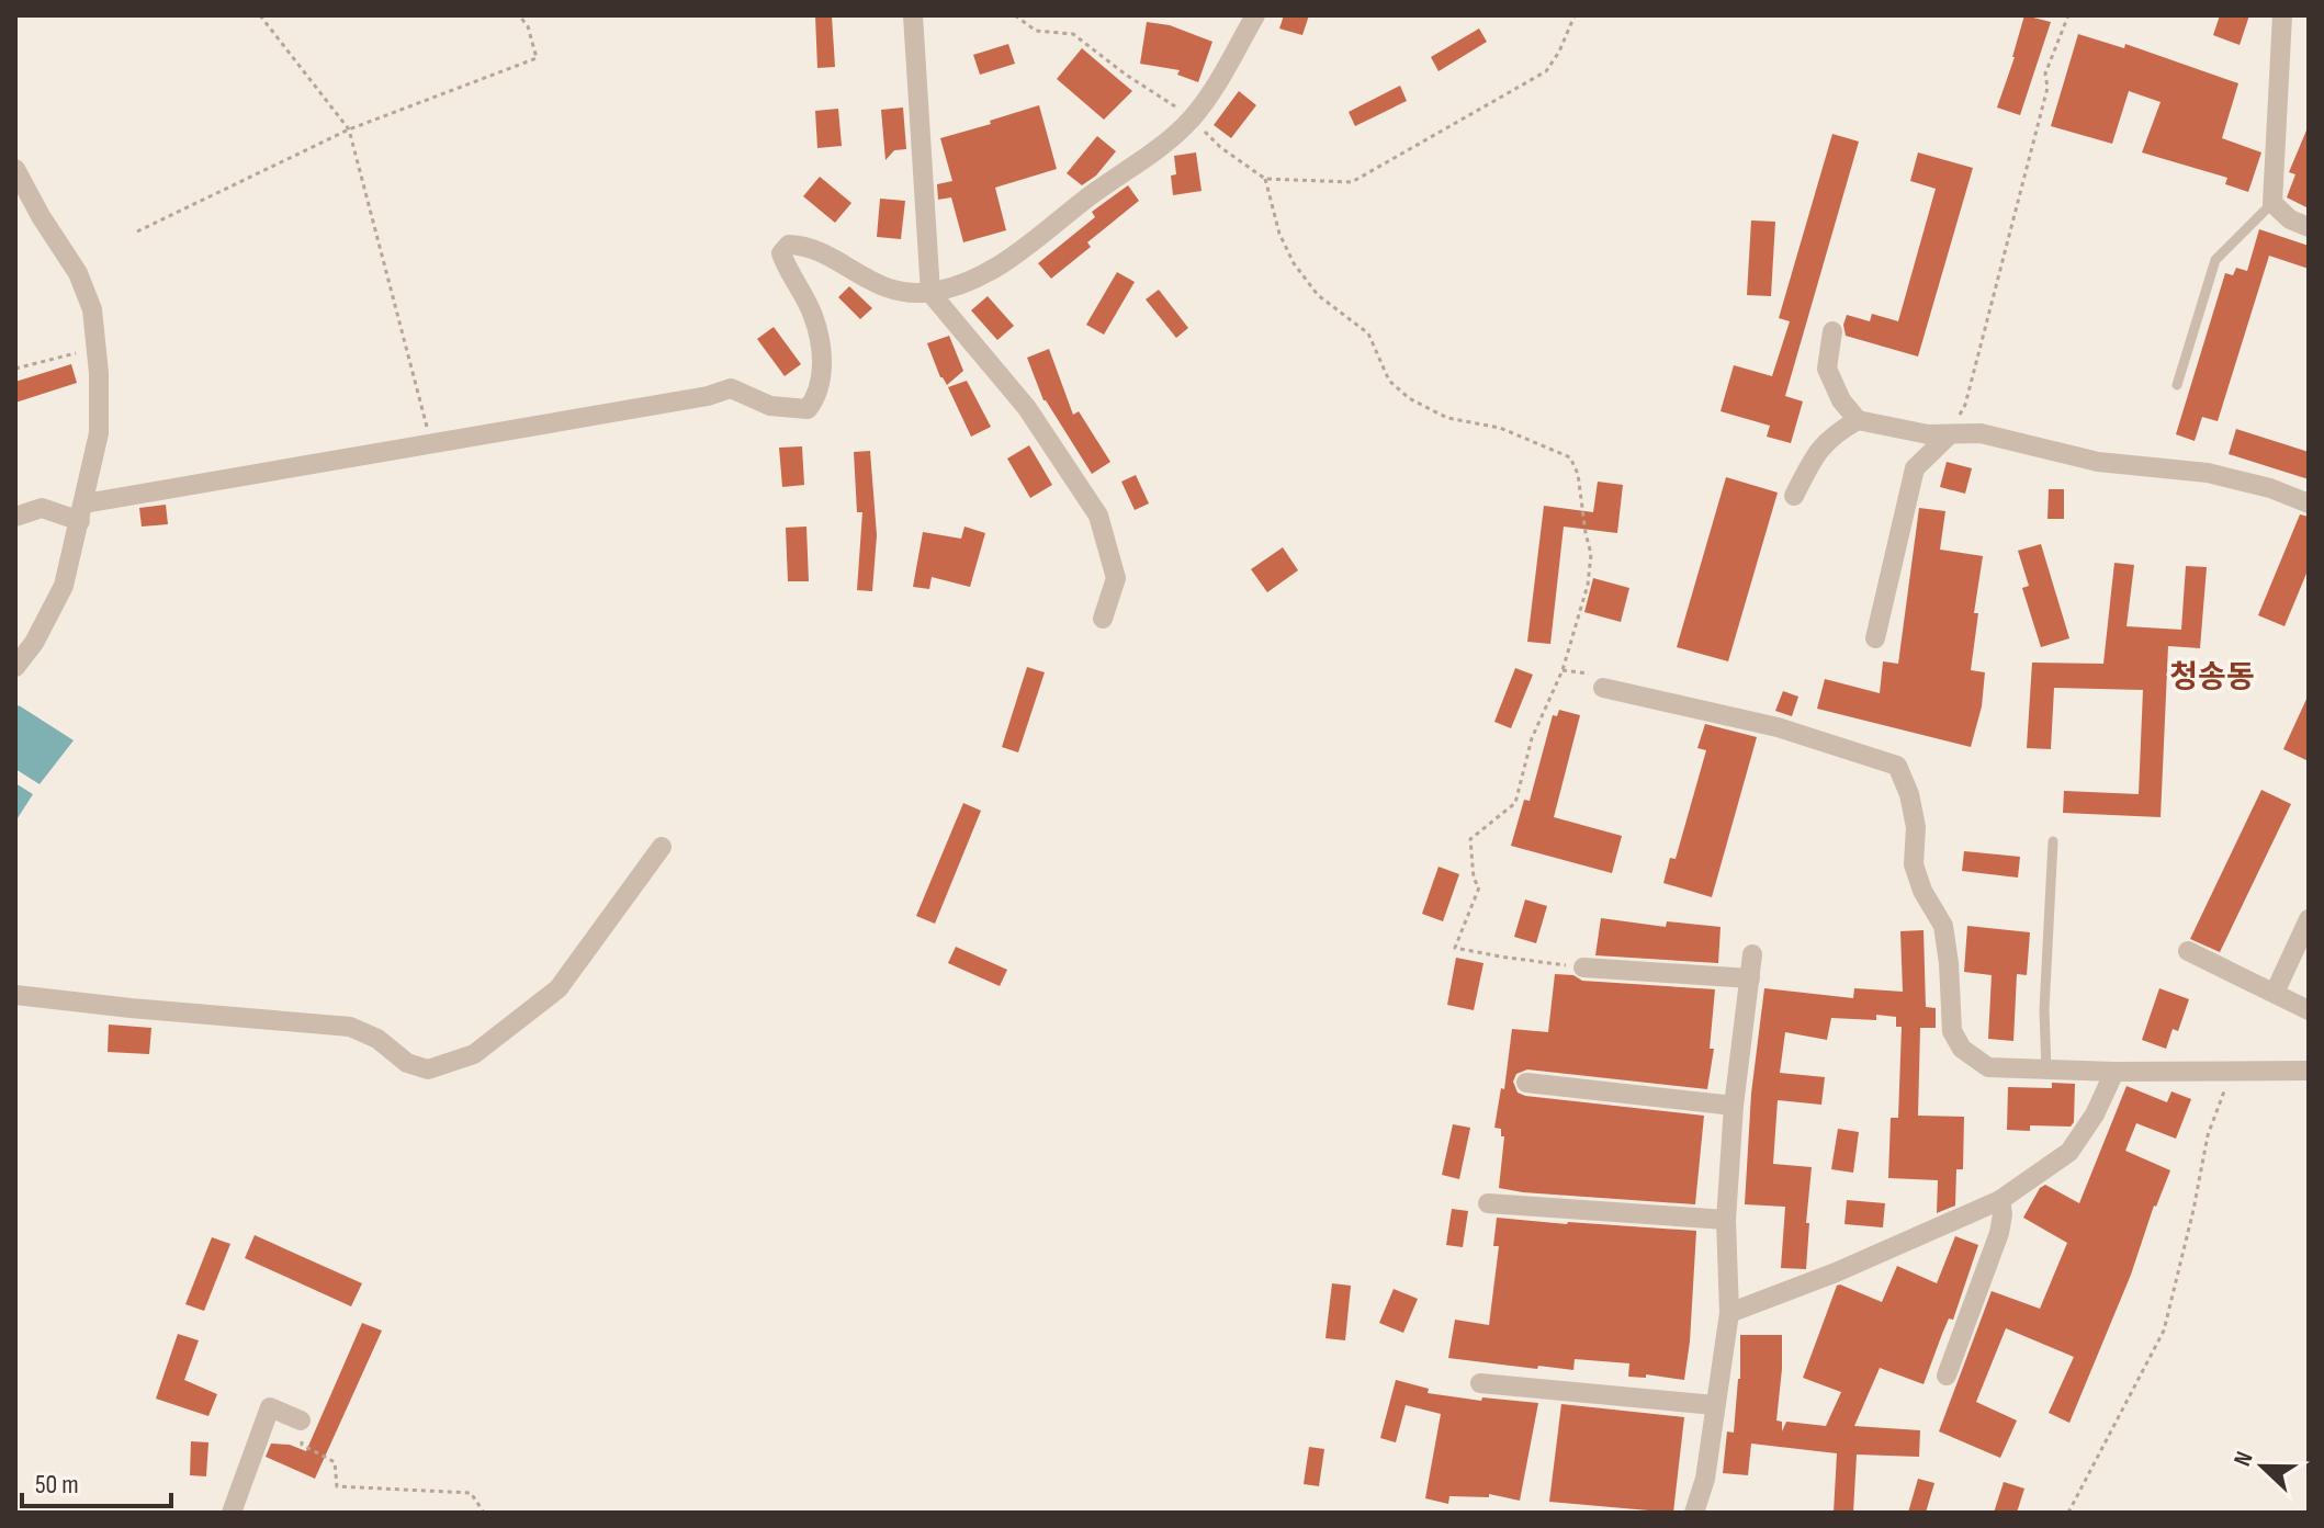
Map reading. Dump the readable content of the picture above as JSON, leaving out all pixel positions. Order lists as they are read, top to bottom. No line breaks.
{"districts":["청송동"],"scale_bar":"50 m","north":"left"}
